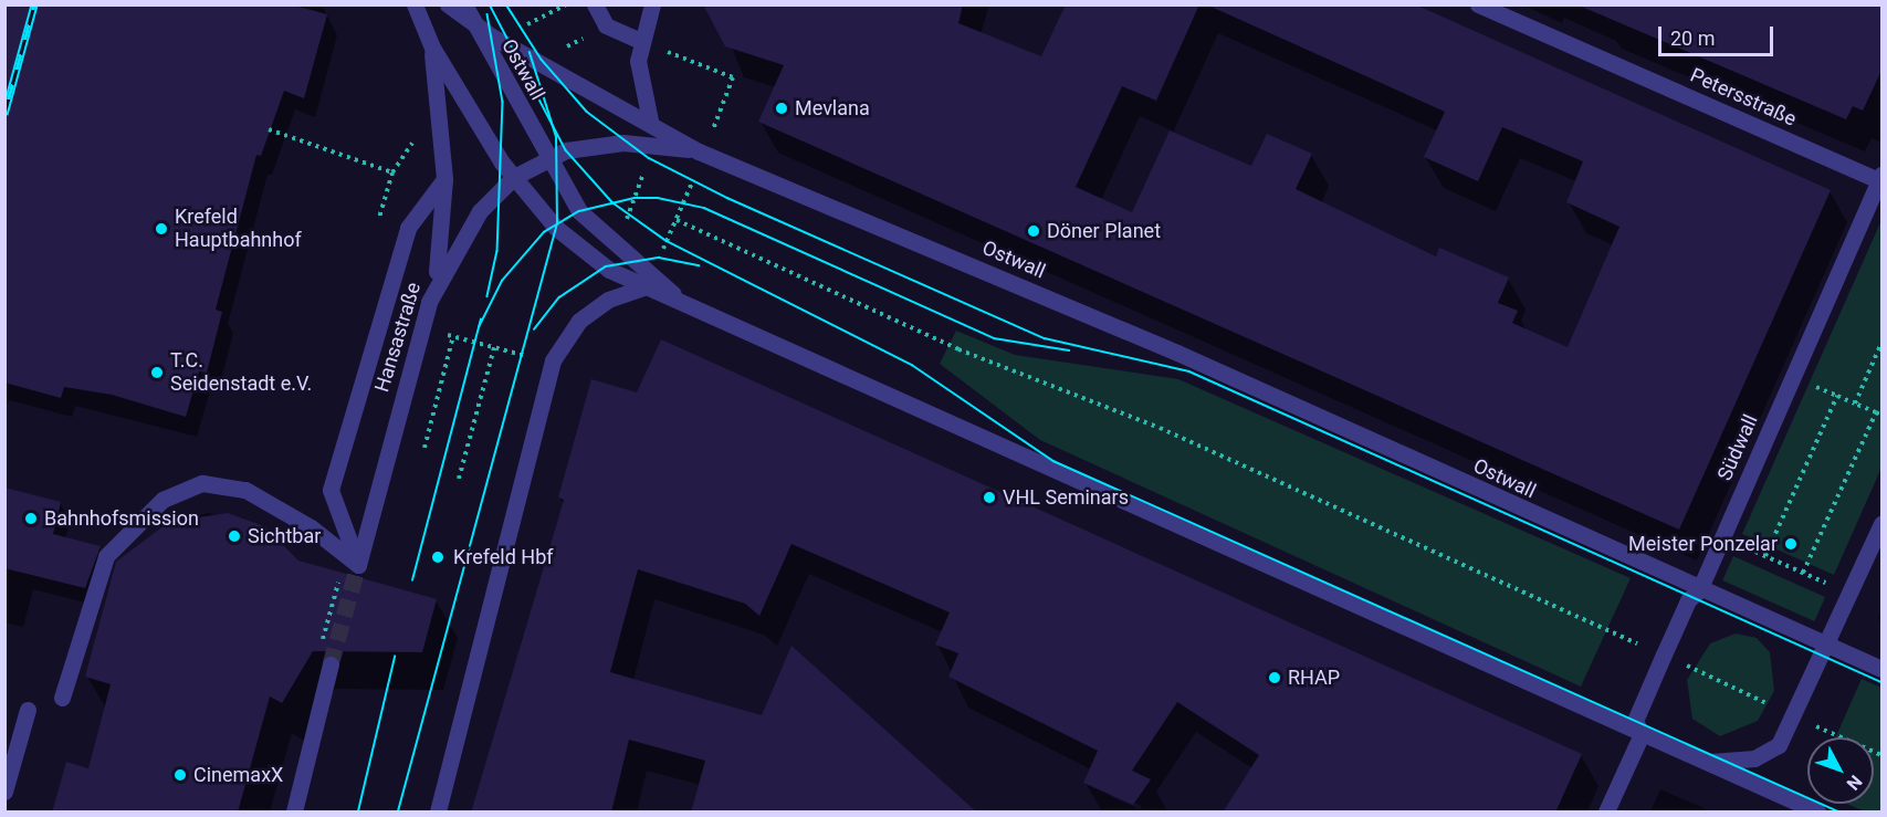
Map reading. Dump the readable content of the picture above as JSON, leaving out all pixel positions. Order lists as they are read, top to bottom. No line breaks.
{"streets":{"street":["Ostwall","Petersstraße","Hansastraße","Südwall"]},"crossings":[["Ostwall","Hansastraße"],["Ostwall","Südwall"],["Petersstraße","Südwall"]],"places":["Mevlana","Krefeld Hauptbahnhof","Döner Planet","T.C. Seidenstadt e.V.","VHL Seminars","Bahnhofsmission","Sichtbar","Meister Ponzelar","Krefeld Hbf","RHAP","CinemaxX"],"scale_bar":"20 m","north":"bottom right"}
